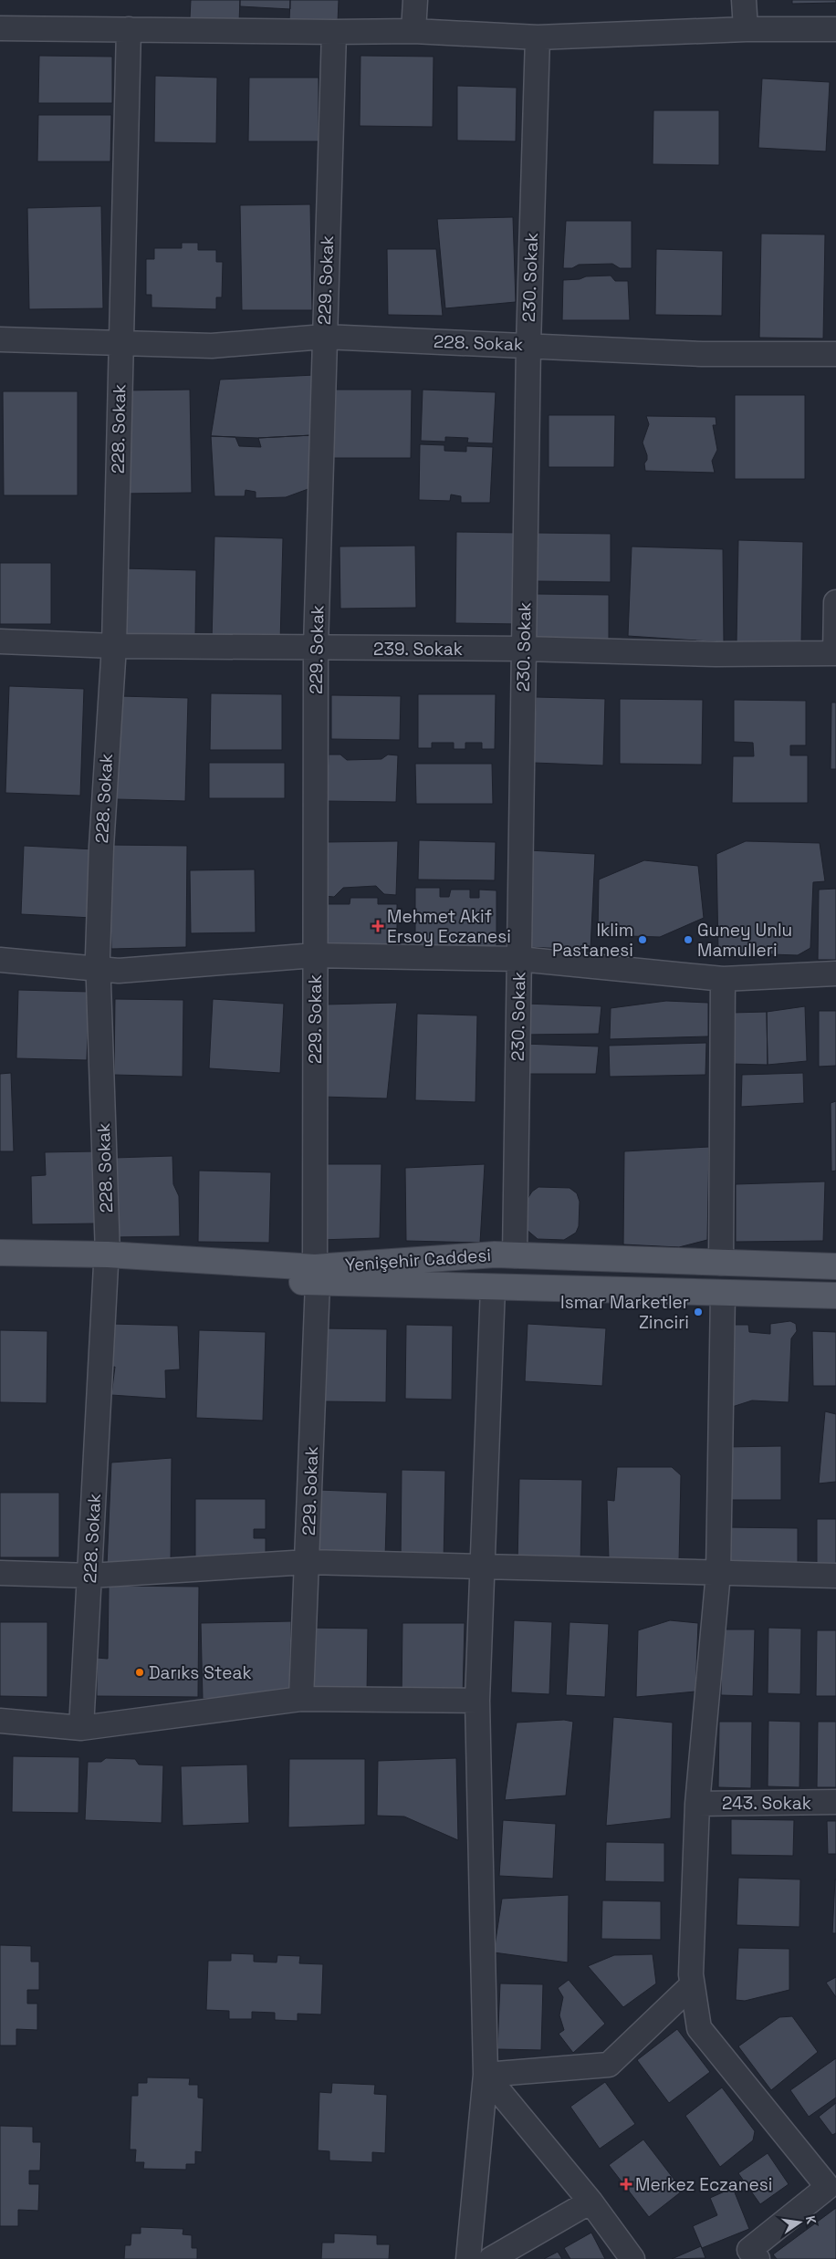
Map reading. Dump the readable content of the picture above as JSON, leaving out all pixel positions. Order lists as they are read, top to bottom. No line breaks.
{"streets":{"main road":["Yenişehir Caddesi"],"street":["230. Sokak","229. Sokak","228. Sokak","239. Sokak","243. Sokak"]},"crossings":[["230. Sokak","228. Sokak"],["230. Sokak","239. Sokak"],["230. Sokak","Yenişehir Caddesi"],["229. Sokak","228. Sokak"],["229. Sokak","239. Sokak"],["229. Sokak","Yenişehir Caddesi"],["228. Sokak","239. Sokak"],["228. Sokak","Yenişehir Caddesi"]],"places":{"health":["Mehmet Akif Ersoy Eczanesi","Merkez Eczanesi"],"other":["Iklim Pastanesi","Guney Unlu Mamulleri","Ismar Marketler Zinciri","Darıks Steak"]},"north":"right"}
